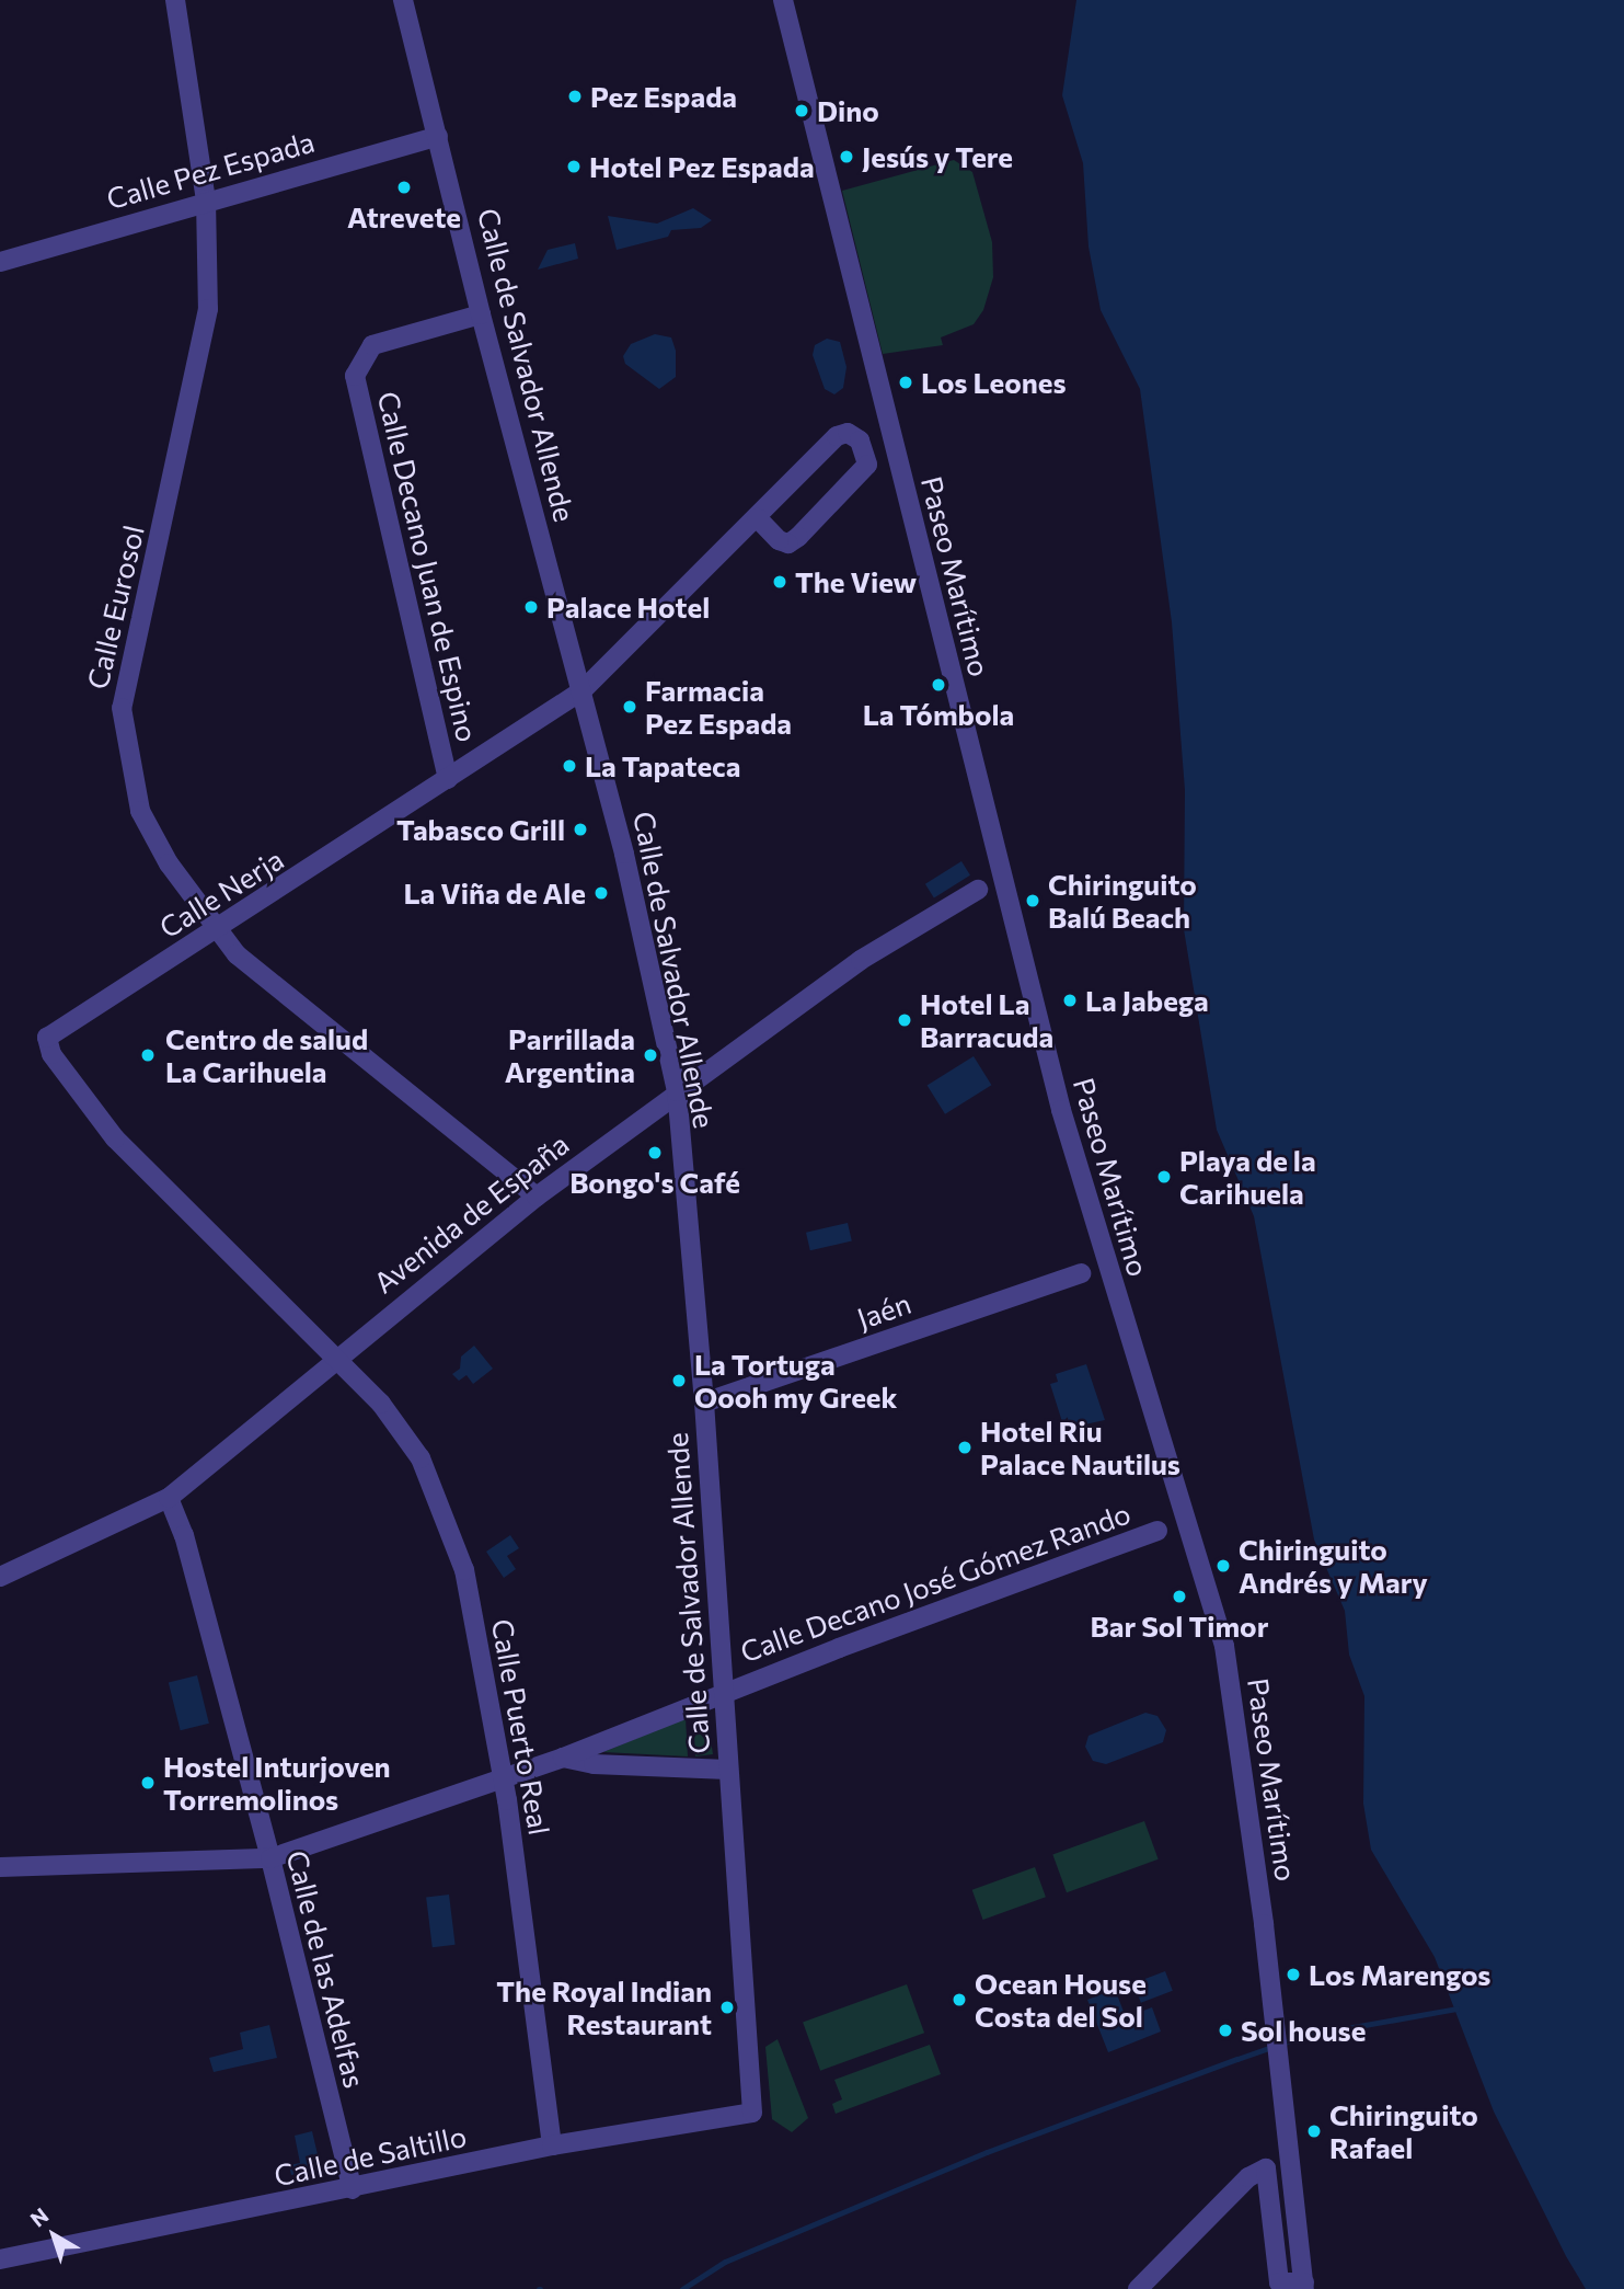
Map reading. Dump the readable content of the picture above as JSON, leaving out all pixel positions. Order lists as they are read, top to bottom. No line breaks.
{"streets":{"street":["Calle Pez Espada","Calle de Salvador Allende","Calle Decano Juan de Espino","Paseo Marítimo","Calle Eurosol","Calle Nerja","Avenida de España","Jaén","Calle Decano José Gómez Rando","Calle Puerto Real","Calle de las Adelfas","Calle de Saltillo"]},"crossings":[["Calle Pez Espada","Calle de Salvador Allende"],["Calle Pez Espada","Calle Eurosol"],["Calle de Salvador Allende","Calle Decano Juan de Espino"],["Calle de Salvador Allende","Calle Nerja"],["Calle de Salvador Allende","Avenida de España"],["Calle de Salvador Allende","Jaén"],["Calle de Salvador Allende","Calle Decano José Gómez Rando"],["Calle de Salvador Allende","Calle de Saltillo"],["Calle Decano Juan de Espino","Calle Nerja"],["Calle Eurosol","Calle Nerja"],["Calle Eurosol","Avenida de España"],["Calle Nerja","Avenida de España"],["Calle Nerja","Calle Puerto Real"],["Avenida de España","Calle Puerto Real"],["Avenida de España","Calle de las Adelfas"],["Calle Decano José Gómez Rando","Calle Puerto Real"],["Calle Decano José Gómez Rando","Calle de las Adelfas"],["Calle Puerto Real","Calle de Saltillo"],["Calle de las Adelfas","Calle de Saltillo"]],"places":["Pez Espada","Dino","Jesús y Tere","Hotel Pez Espada","Atrevete","Los Leones","The View","Palace Hotel","La Tómbola","Farmacia Pez Espada","La Tapateca","Tabasco Grill","La Viña de Ale","Chiringuito Balú Beach","La Jabega","Hotel La Barracuda","Centro de salud La Carihuela","Parrillada Argentina","Bongo's Café","Playa de la Carihuela","La Tortuga Oooh my Greek","Hotel Riu Palace Nautilus","Chiringuito Andrés y Mary","Bar Sol Timor","Hostel Inturjoven Torremolinos","Los Marengos","Ocean House Costa del Sol","The Royal Indian Restaurant","Sol house","Chiringuito Rafael"],"north":"top left"}
